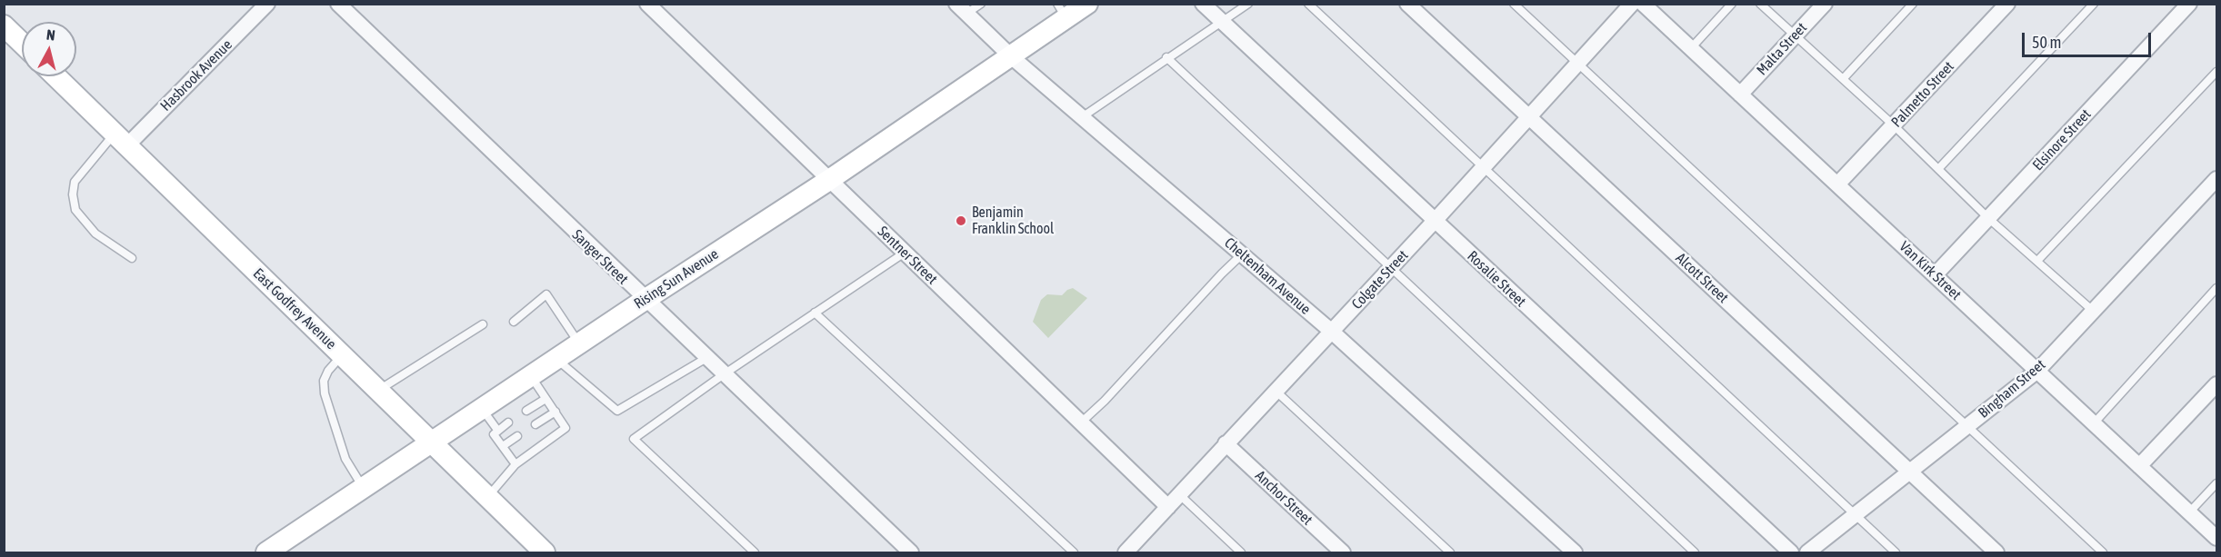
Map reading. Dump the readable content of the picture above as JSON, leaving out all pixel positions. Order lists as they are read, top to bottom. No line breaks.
{"streets":{"main road":["Rising Sun Avenue","East Godfrey Avenue"],"street":["Malta Street","Hasbrook Avenue","Palmetto Street","Elsinore Street","Sentner Street","Sanger Street","Van Kirk Street","Cheltenham Avenue","Alcott Street","Rosalie Street","Colgate Street","Bingham Street","Anchor Street"]},"crossings":[["Malta Street","Van Kirk Street"],["Hasbrook Avenue","East Godfrey Avenue"],["Palmetto Street","Van Kirk Street"],["Elsinore Street","Van Kirk Street"],["Sentner Street","Rising Sun Avenue"],["Sentner Street","Colgate Street"],["Sanger Street","Rising Sun Avenue"],["Van Kirk Street","Bingham Street"],["Cheltenham Avenue","Rising Sun Avenue"],["Cheltenham Avenue","Colgate Street"],["Alcott Street","Colgate Street"],["Alcott Street","Bingham Street"],["Rising Sun Avenue","East Godfrey Avenue"],["Rosalie Street","Colgate Street"],["Colgate Street","Anchor Street"]],"places":["Benjamin Franklin School"],"scale_bar":"50 m","north":"top"}
